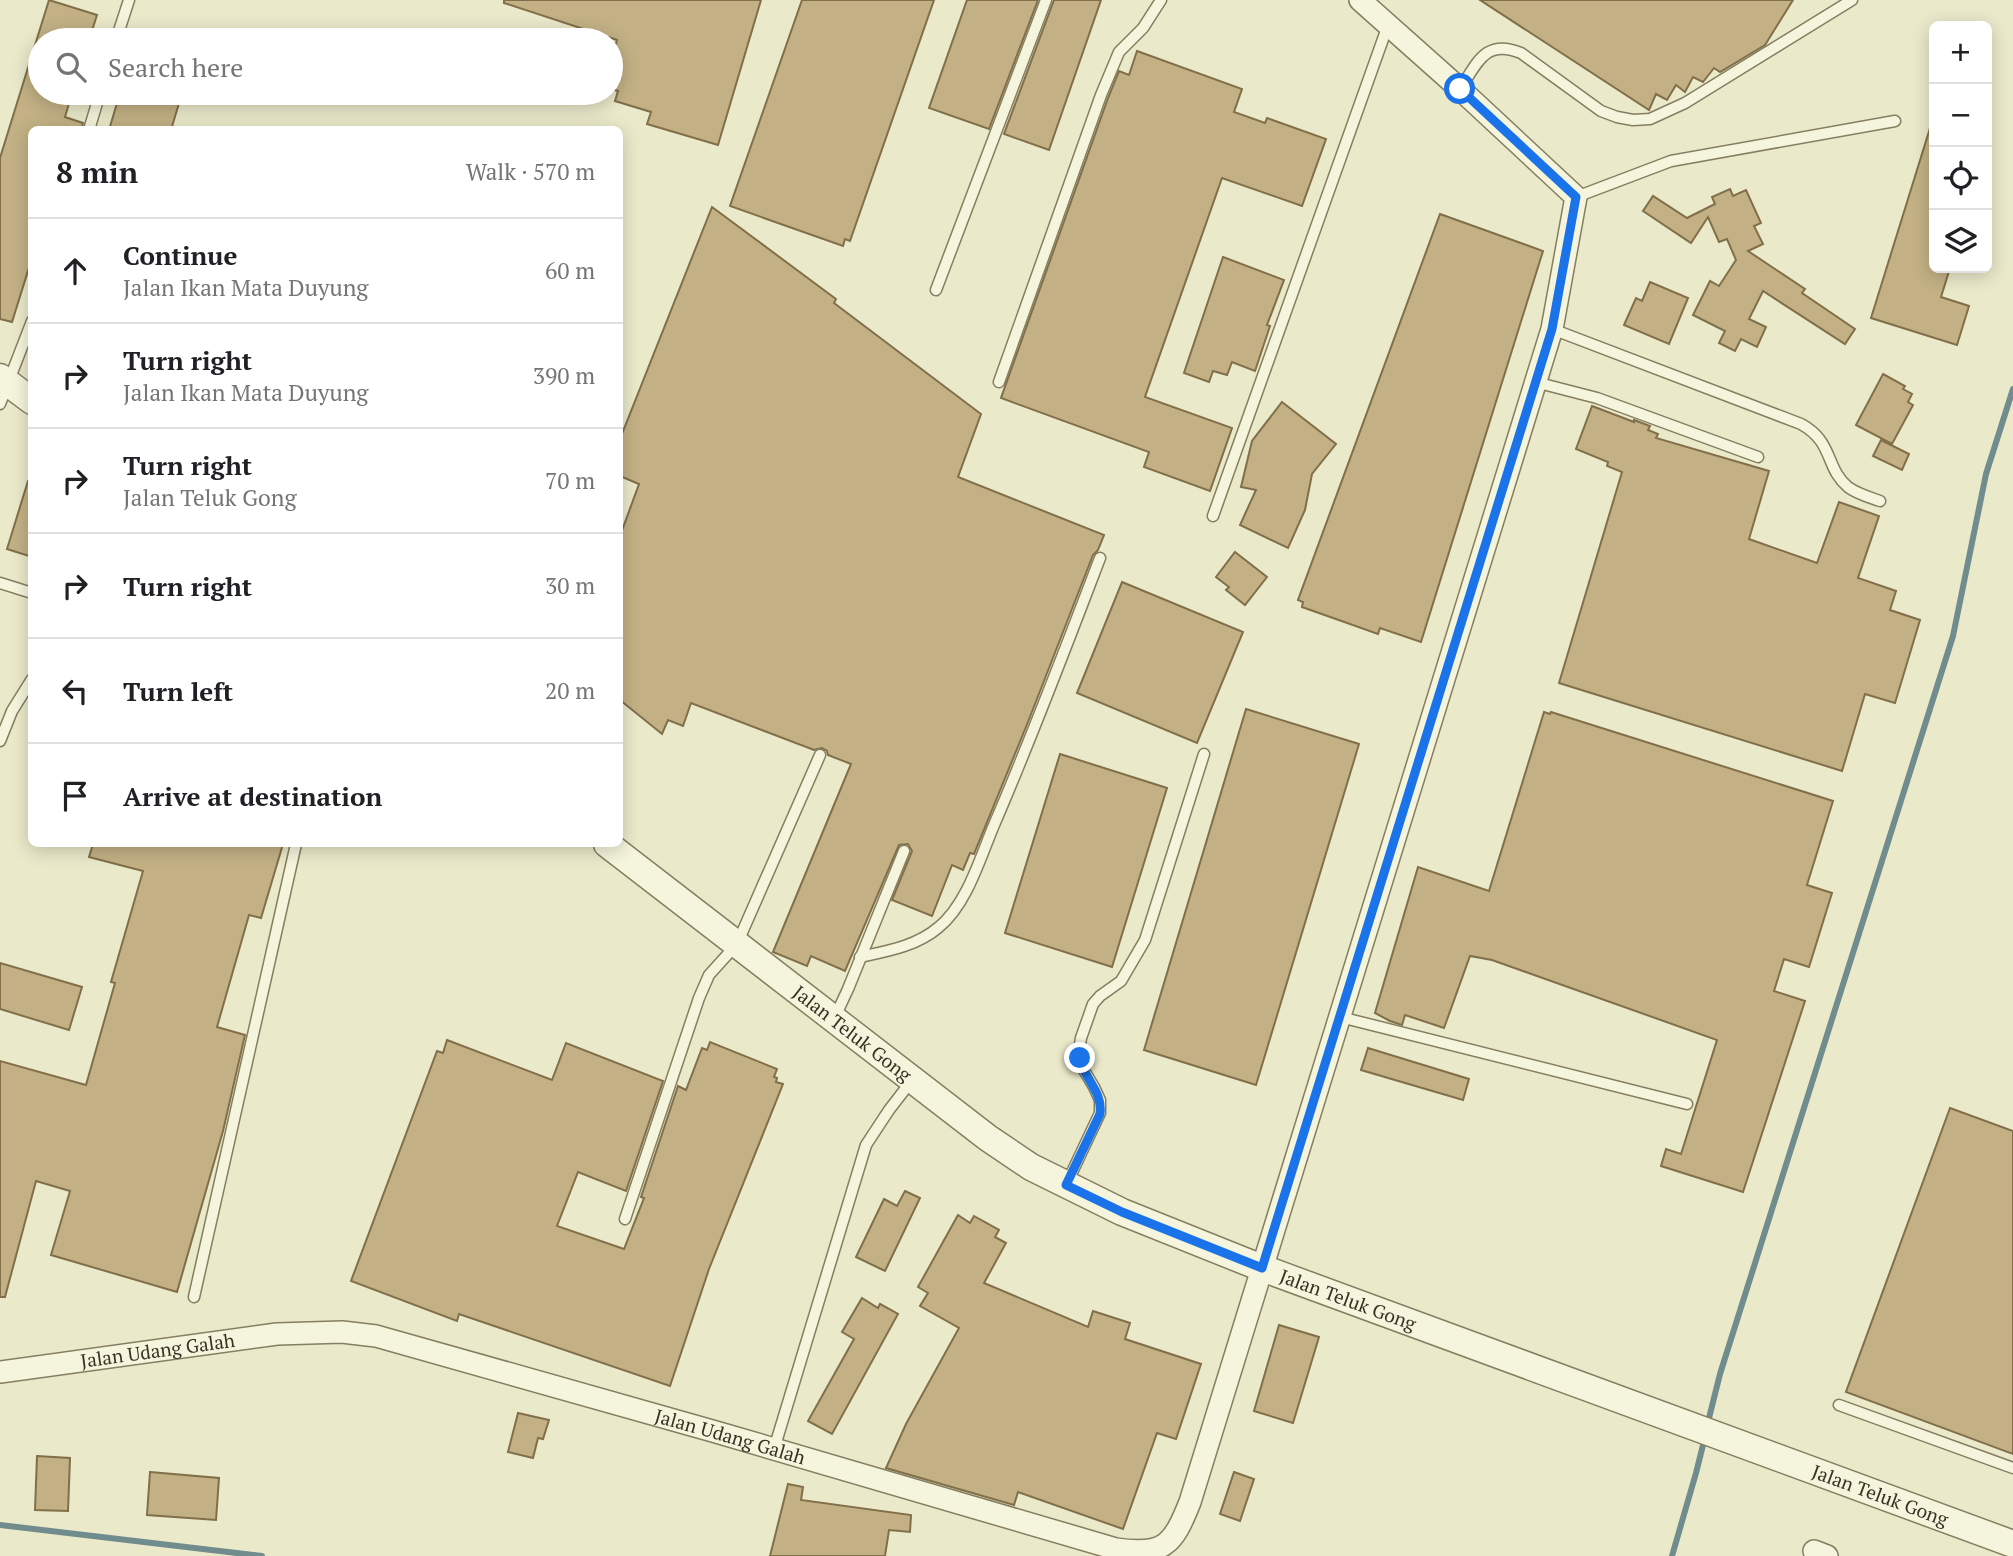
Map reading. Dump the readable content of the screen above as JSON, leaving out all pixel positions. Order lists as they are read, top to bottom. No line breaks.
{"streets":{"street":["Jalan Teluk Gong","Jalan Udang Galah"]},"crossings":[["Jalan Teluk Gong","Jalan Udang Galah"]],"page":{"map_buttons":["+","−"],"search":"Search here","heading":["8 min","Walk · 570 m"],"list":[["Continue","Jalan Ikan Mata Duyung","60 m"],["Turn right","Jalan Ikan Mata Duyung","390 m"],["Turn right","Jalan Teluk Gong","70 m"],["Turn right","30 m"],["Turn left","20 m"],"Arrive at destination"]}}
